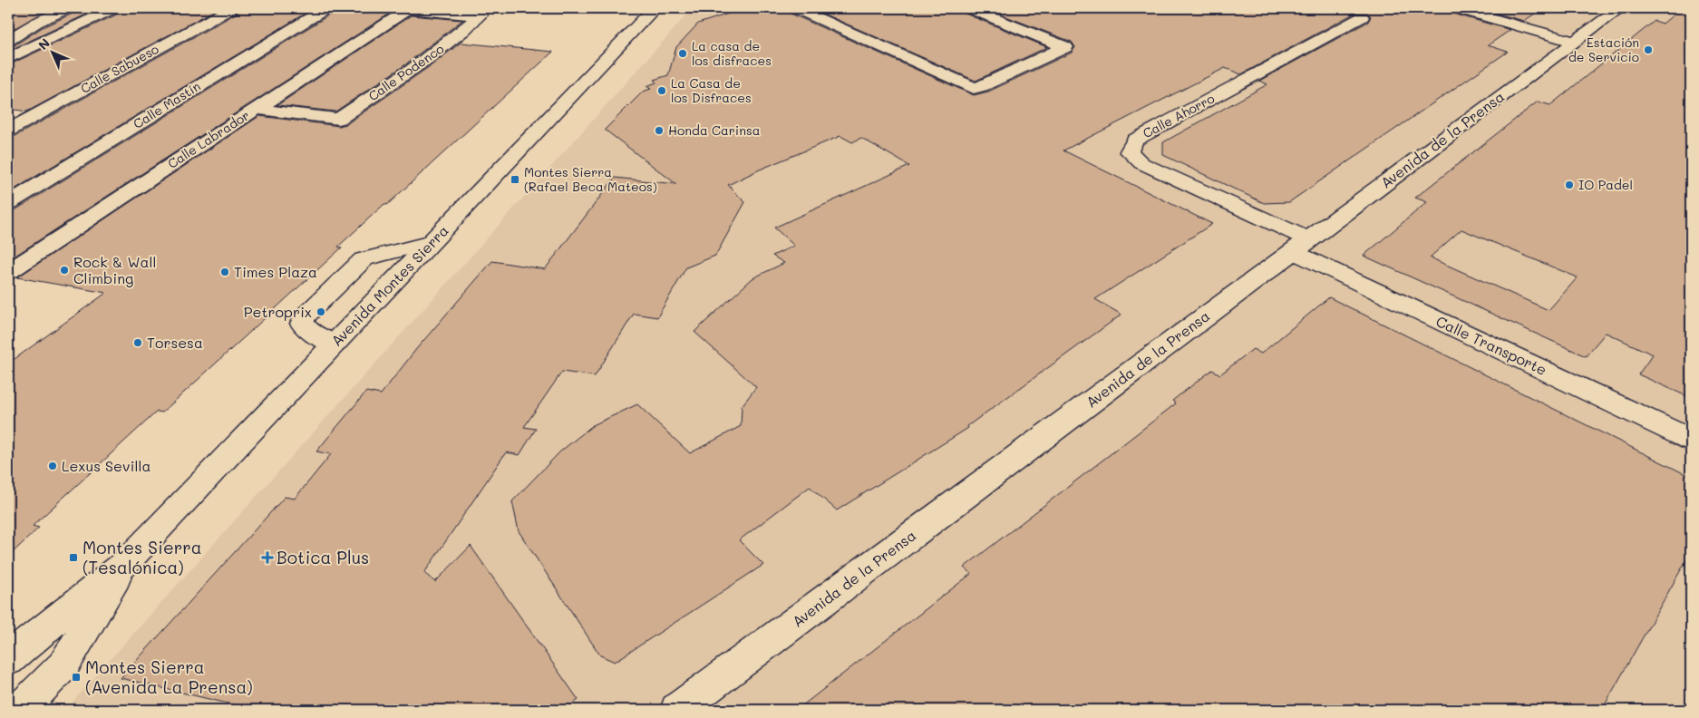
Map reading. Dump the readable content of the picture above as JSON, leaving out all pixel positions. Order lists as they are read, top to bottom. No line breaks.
{"streets":{"street":["Calle Sabueso","Calle Podenco","Calle Mastín","Calle Ahorro","Calle Labrador","Avenida de la Prensa","Avenida Montes Sierra","Calle Transporte"]},"crossings":[["Calle Podenco","Calle Labrador"],["Calle Ahorro","Avenida de la Prensa"],["Calle Ahorro","Calle Transporte"],["Avenida de la Prensa","Calle Transporte"]],"places":{"other":["Estación de Servicio","La casa de los disfraces","La Casa de los Disfraces","Honda Carinsa","IO Padel","Rock & Wall Climbing","Times Plaza","Petroprix","Torsesa","Lexus Sevilla"],"transit":["Montes Sierra (Rafael Beca Mateos)","Montes Sierra (Tesalónica)","Montes Sierra (Avenida La Prensa)"],"health":["Botica Plus"]},"north":"top left"}
